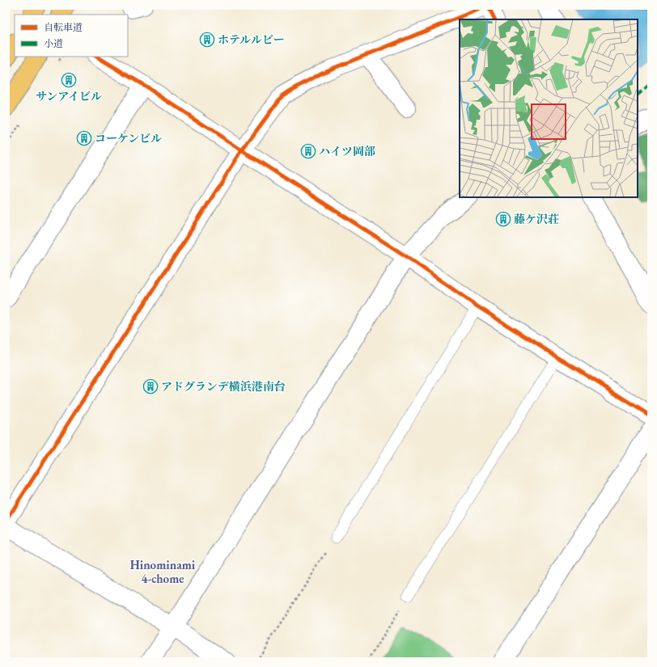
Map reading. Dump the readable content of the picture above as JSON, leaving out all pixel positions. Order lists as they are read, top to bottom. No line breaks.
{"districts":["Hinominami 4-chome"],"places":{"building":["ホテルルビー","サンアイビル","コーケンビル","ハイツ岡部","藤ケ沢荘","アドグランデ横浜港南台"]},"legend":["自転車道","小道"]}
